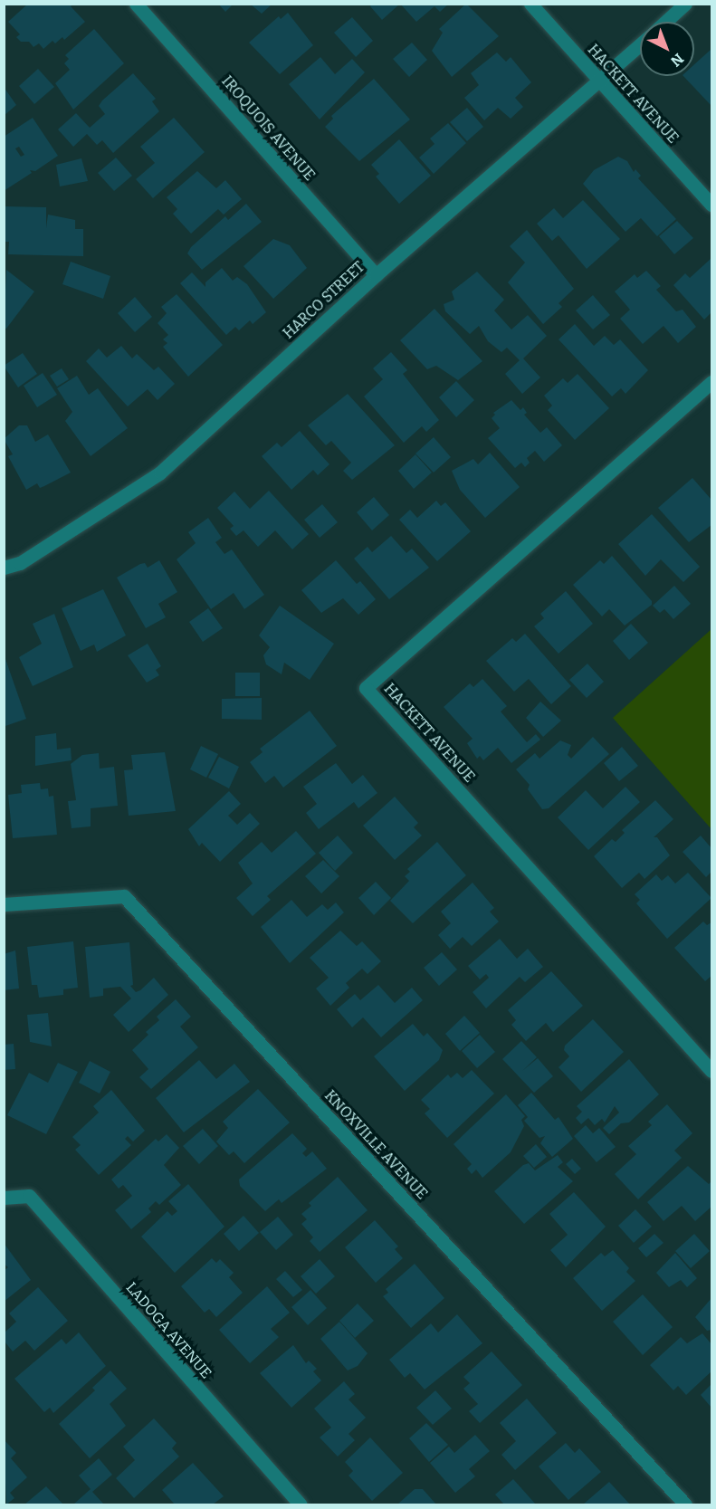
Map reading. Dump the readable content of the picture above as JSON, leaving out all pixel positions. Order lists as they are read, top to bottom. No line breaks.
{"streets":{"street":["HACKETT AVENUE","IROQUOIS AVENUE","HARCO STREET","KNOXVILLE AVENUE","LADOGA AVENUE"]},"crossings":[["HACKETT AVENUE","HARCO STREET"],["IROQUOIS AVENUE","HARCO STREET"]],"north":"bottom right"}
